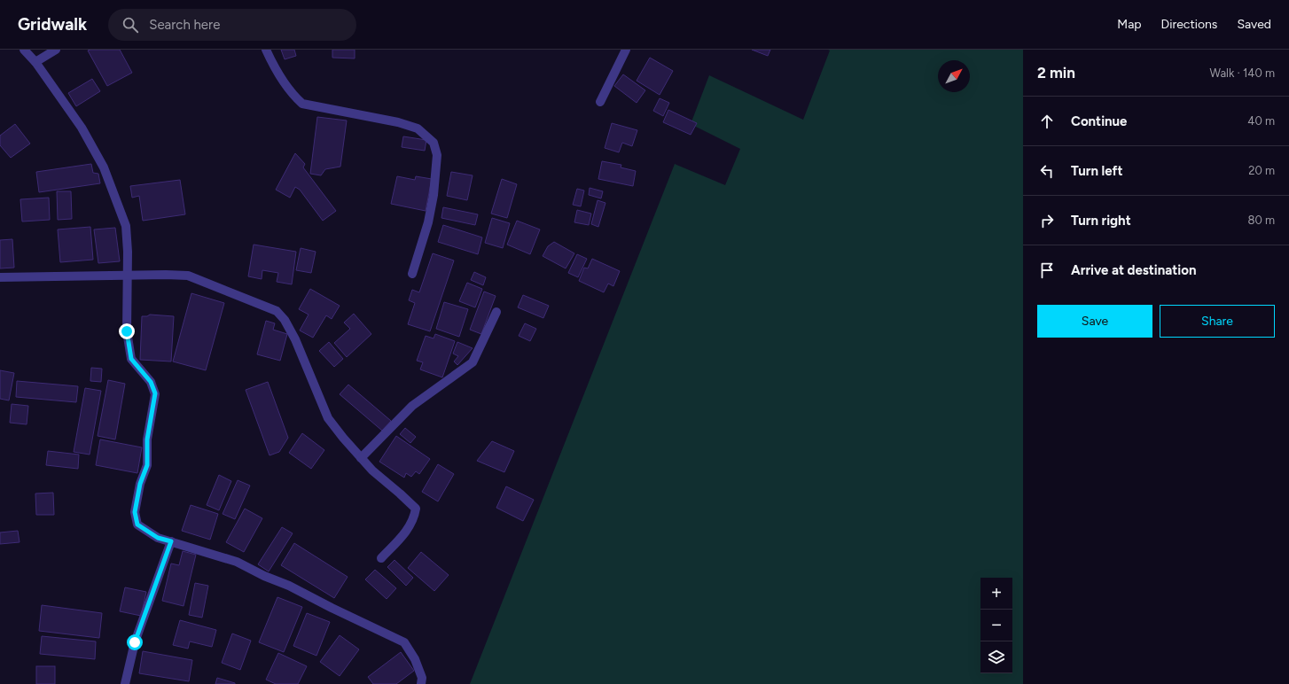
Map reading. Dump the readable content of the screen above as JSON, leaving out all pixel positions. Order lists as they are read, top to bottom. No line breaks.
{"north":"top right","page":{"header":"Gridwalk","search":"Search here","nav":["Map","Directions","Saved"],"heading":["2 min","Walk · 140 m"],"list":[["Continue","40 m"],["Turn left","20 m"],["Turn right","80 m"],"Arrive at destination"],"buttons":["Save","Share"],"map_buttons":["+","−"]}}
